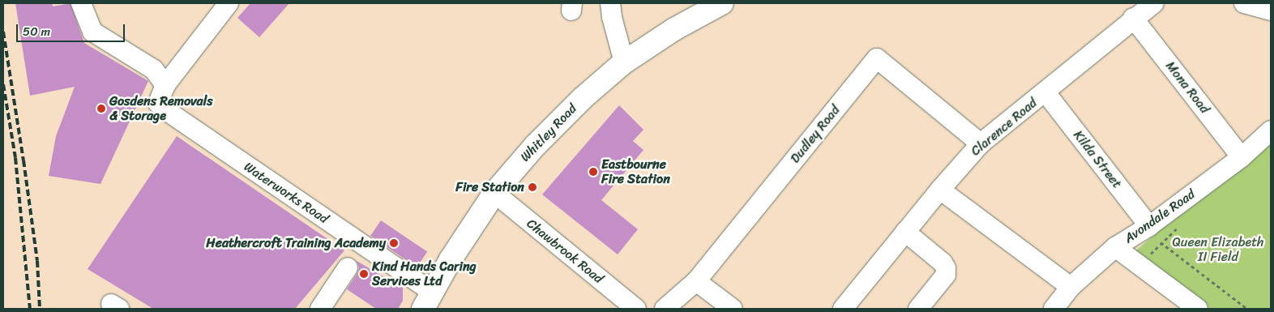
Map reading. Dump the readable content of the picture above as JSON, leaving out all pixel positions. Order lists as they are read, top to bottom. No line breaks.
{"streets":{"main road":["Whitley Road"],"street":["Mona Road","Clarence Road","Dudley Road","Kilda Street","Waterworks Road","Avondale Road","Chawbrook Road"]},"crossings":[["Mona Road","Clarence Road"],["Mona Road","Avondale Road"],["Clarence Road","Dudley Road"],["Clarence Road","Kilda Street"],["Whitley Road","Waterworks Road"],["Whitley Road","Chawbrook Road"],["Kilda Street","Avondale Road"]],"parks":["Queen Elizabeth II Field"],"places":["Gosdens Removals & Storage","Eastbourne Fire Station","Fire Station","Heathercroft Training Academy","Kind Hands Caring Services Ltd"],"scale_bar":"50 m"}
